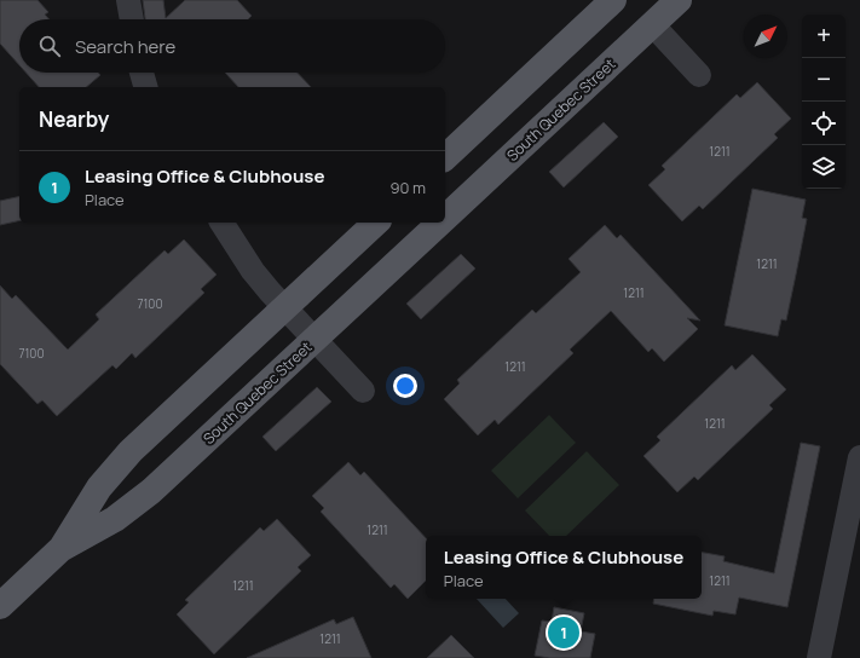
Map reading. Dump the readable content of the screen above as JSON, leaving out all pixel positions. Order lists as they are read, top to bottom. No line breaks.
{"streets":{"main road":["South Quebec Street"]},"house_numbers":["1211","1211","1211","7100","7100","1211","1211","1211","1211","1211","1211"],"north":"top right","page":{"map_buttons":["+","−"],"search":"Search here","heading":"Nearby","list":[{"mark":"1","name":"Leasing Office & Clubhouse","note":"Place","value":"90 m"}],"popup":["Leasing Office & Clubhouse","Place"],"pins":"1"}}
